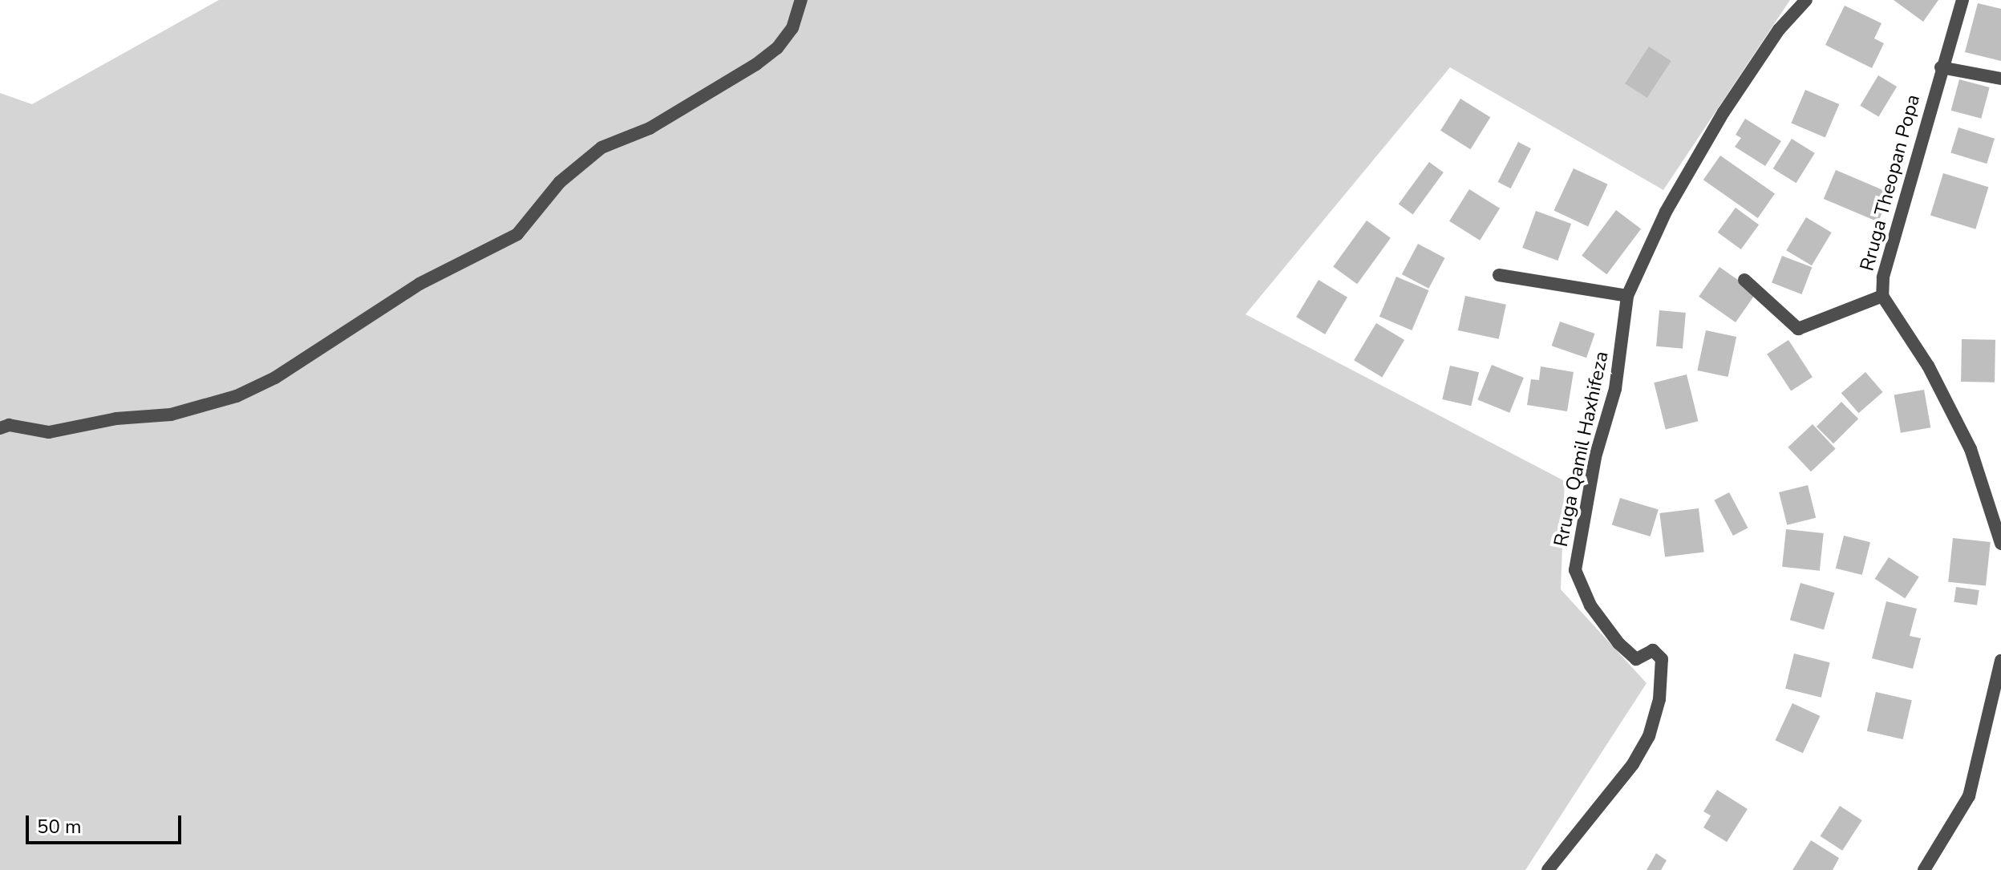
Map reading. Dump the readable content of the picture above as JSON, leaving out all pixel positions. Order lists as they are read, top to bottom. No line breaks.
{"streets":{"street":["Rruga Theopan Popa","Rruga Qamil Haxhifeza"]},"scale_bar":"50 m"}
